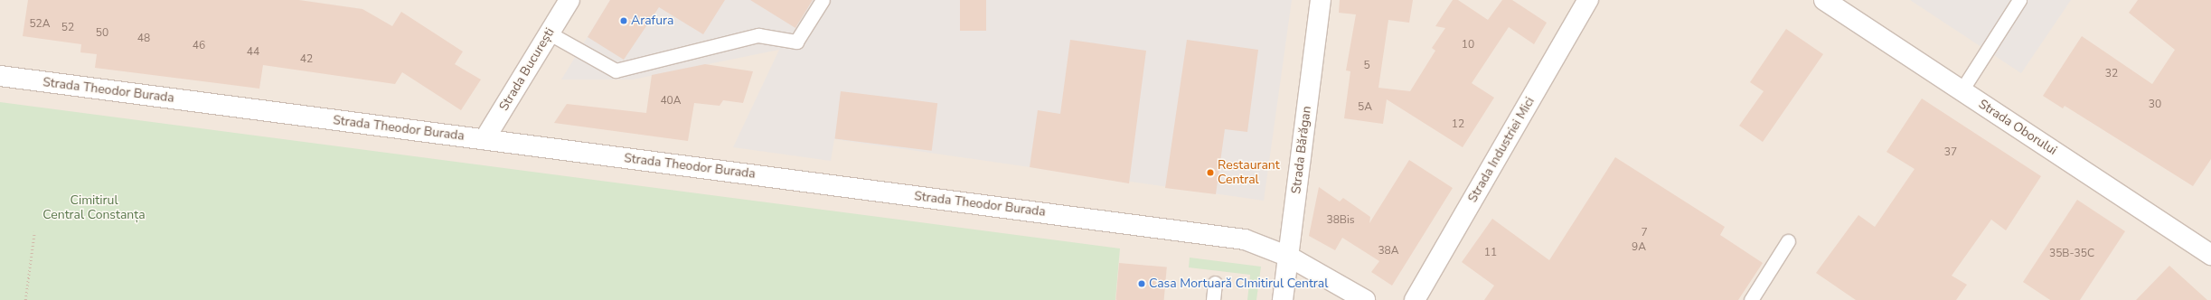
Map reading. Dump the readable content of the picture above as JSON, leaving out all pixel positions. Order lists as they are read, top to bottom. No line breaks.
{"streets":{"street":["Strada București","Strada Theodor Burada","Strada Oborului","Strada Bărăgan","Strada Industriei Mici"]},"crossings":[["Strada București","Strada Theodor Burada"],["Strada Theodor Burada","Strada Bărăgan"]],"parks":["Cimitirul Central Constanța"],"places":["Arafura","Restaurant Central","Casa Mortuară CImitirul Central"],"house_numbers":["52A","52","50","48","10","46","44","42","5","32","40A","30","5A","12","37","38Bis","7","9A","38A","11","35B-35C"]}
